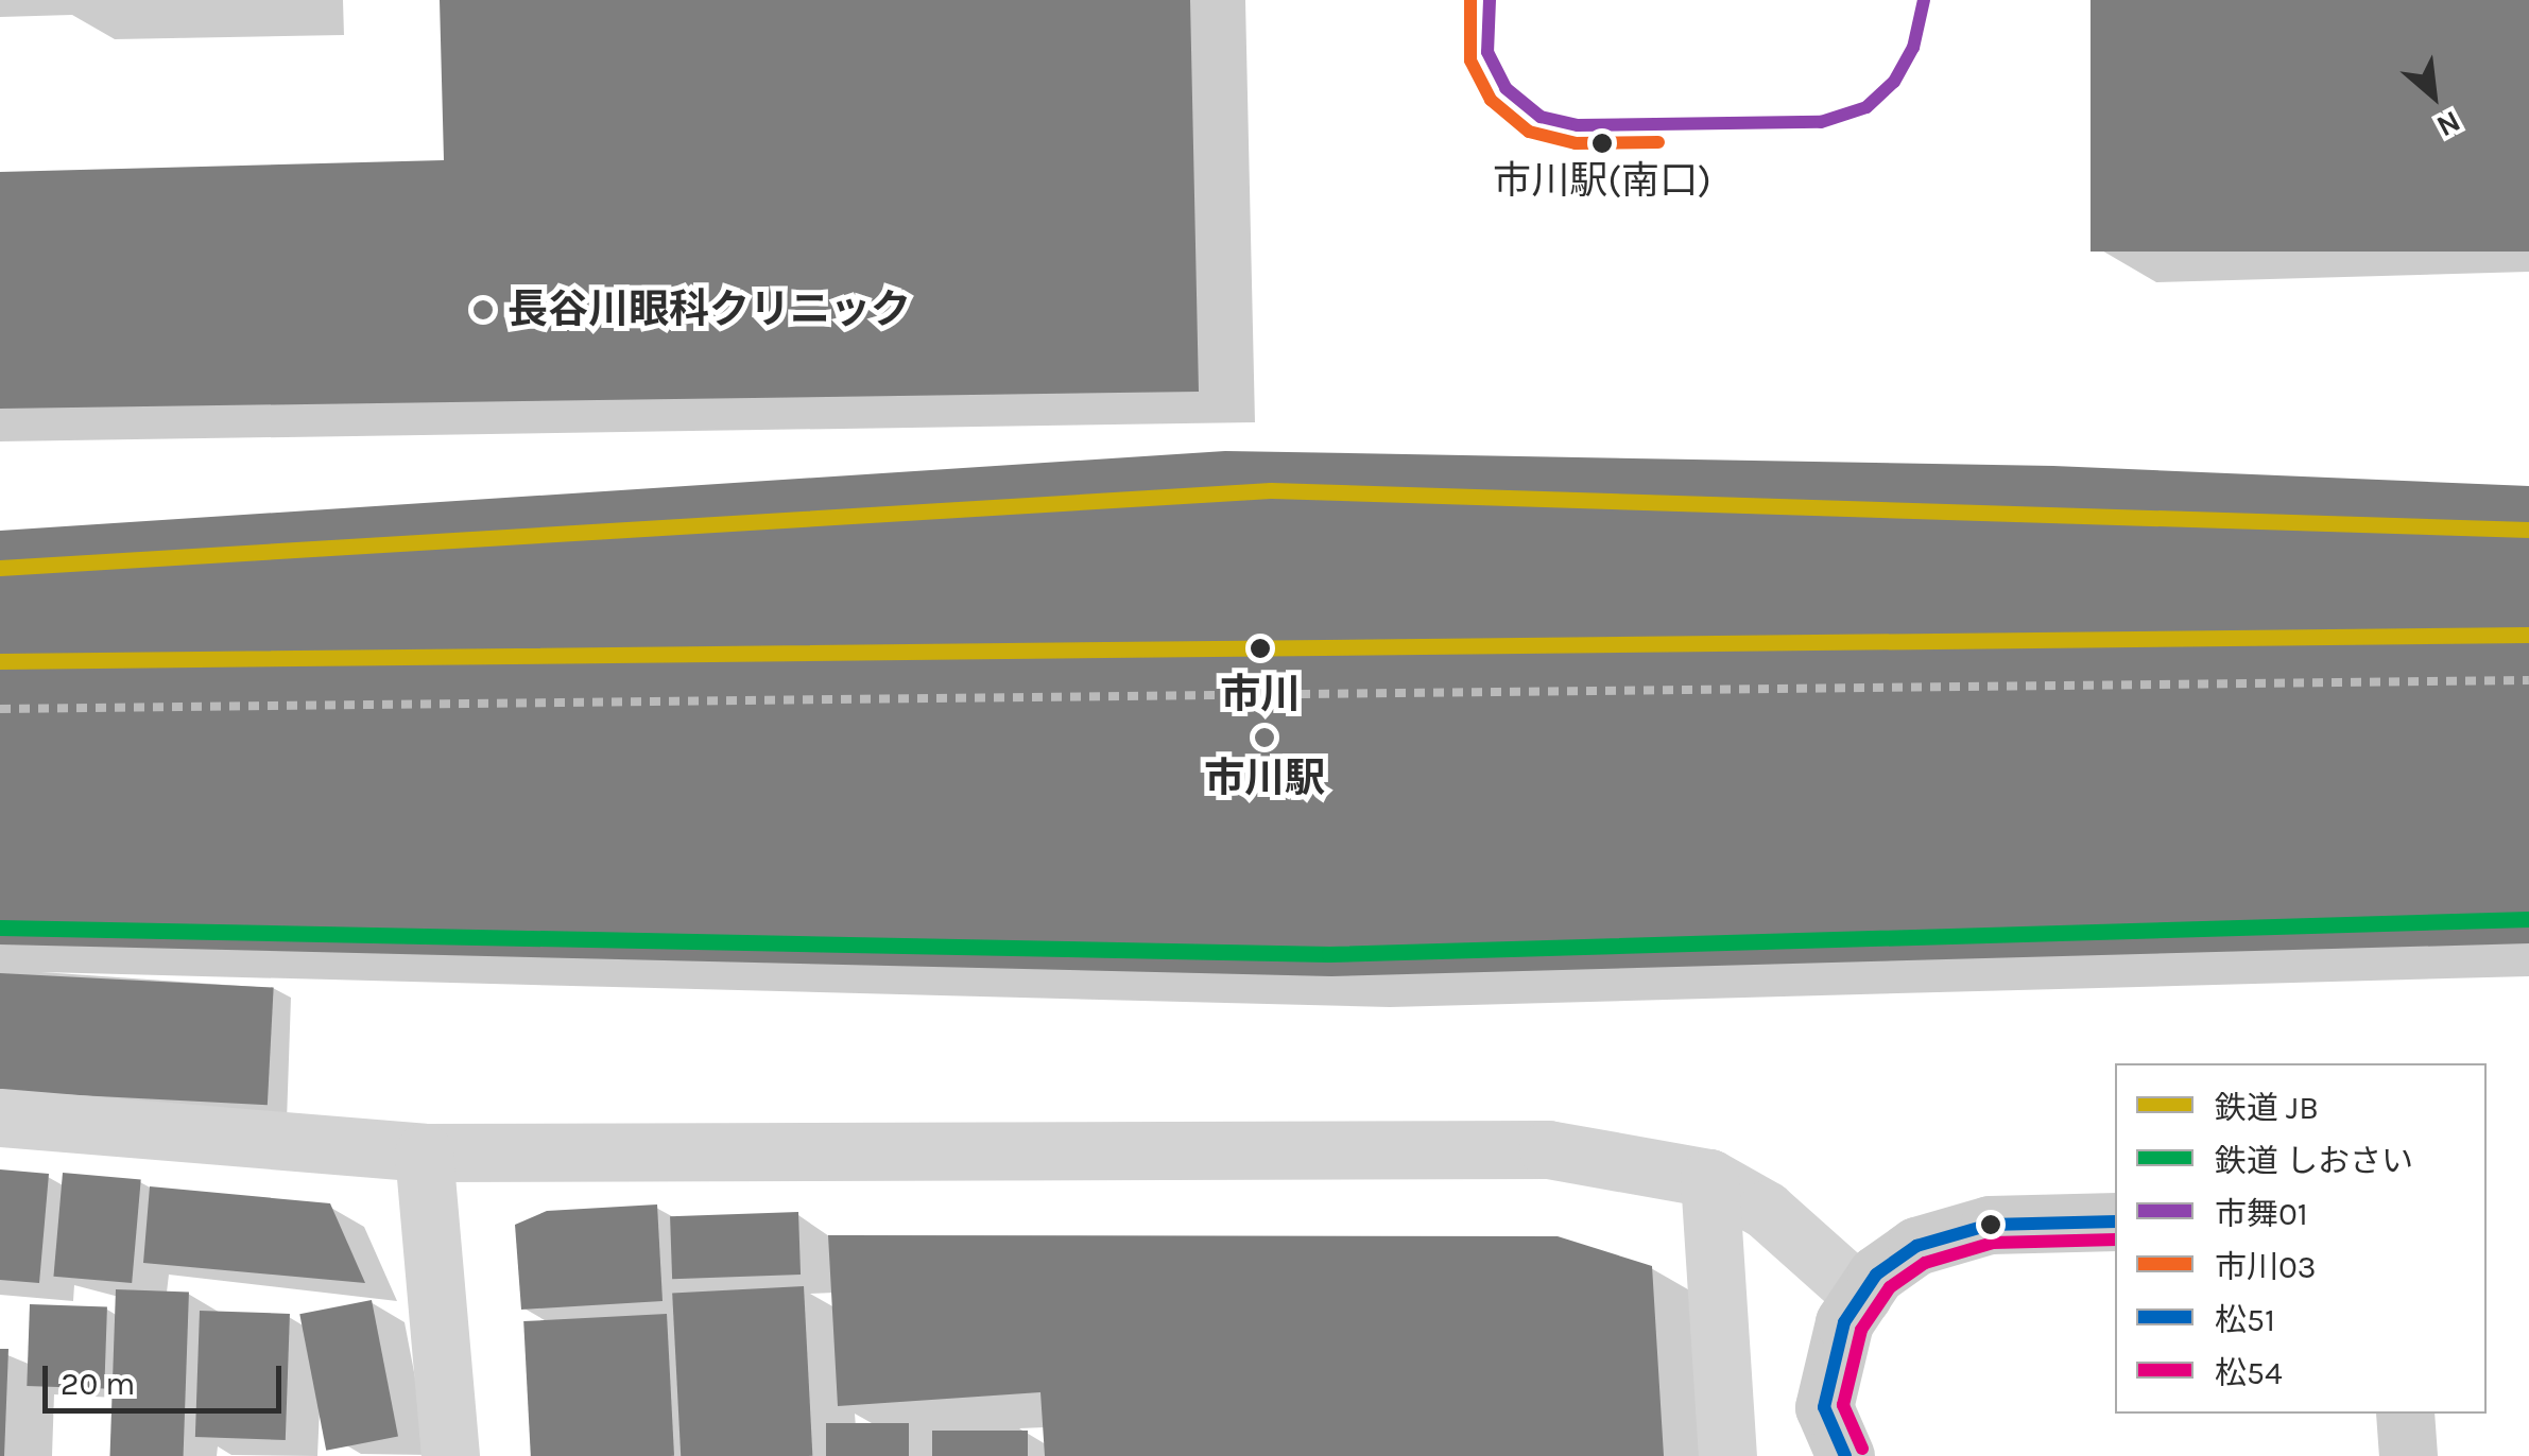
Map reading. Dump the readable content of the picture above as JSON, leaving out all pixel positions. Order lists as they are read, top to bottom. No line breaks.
{"places":["市川駅(南口)","長谷川眼科クリニック","市川","市川駅"],"lines":["transit line 市舞01","transit line 市川03","rail line JB","rail line しおさい","transit line 松51","transit line 松54"],"legend":["鉄道 JB","鉄道 しおさい","市舞01","市川03","松51","松54"],"scale_bar":"20 m","north":"bottom right"}
